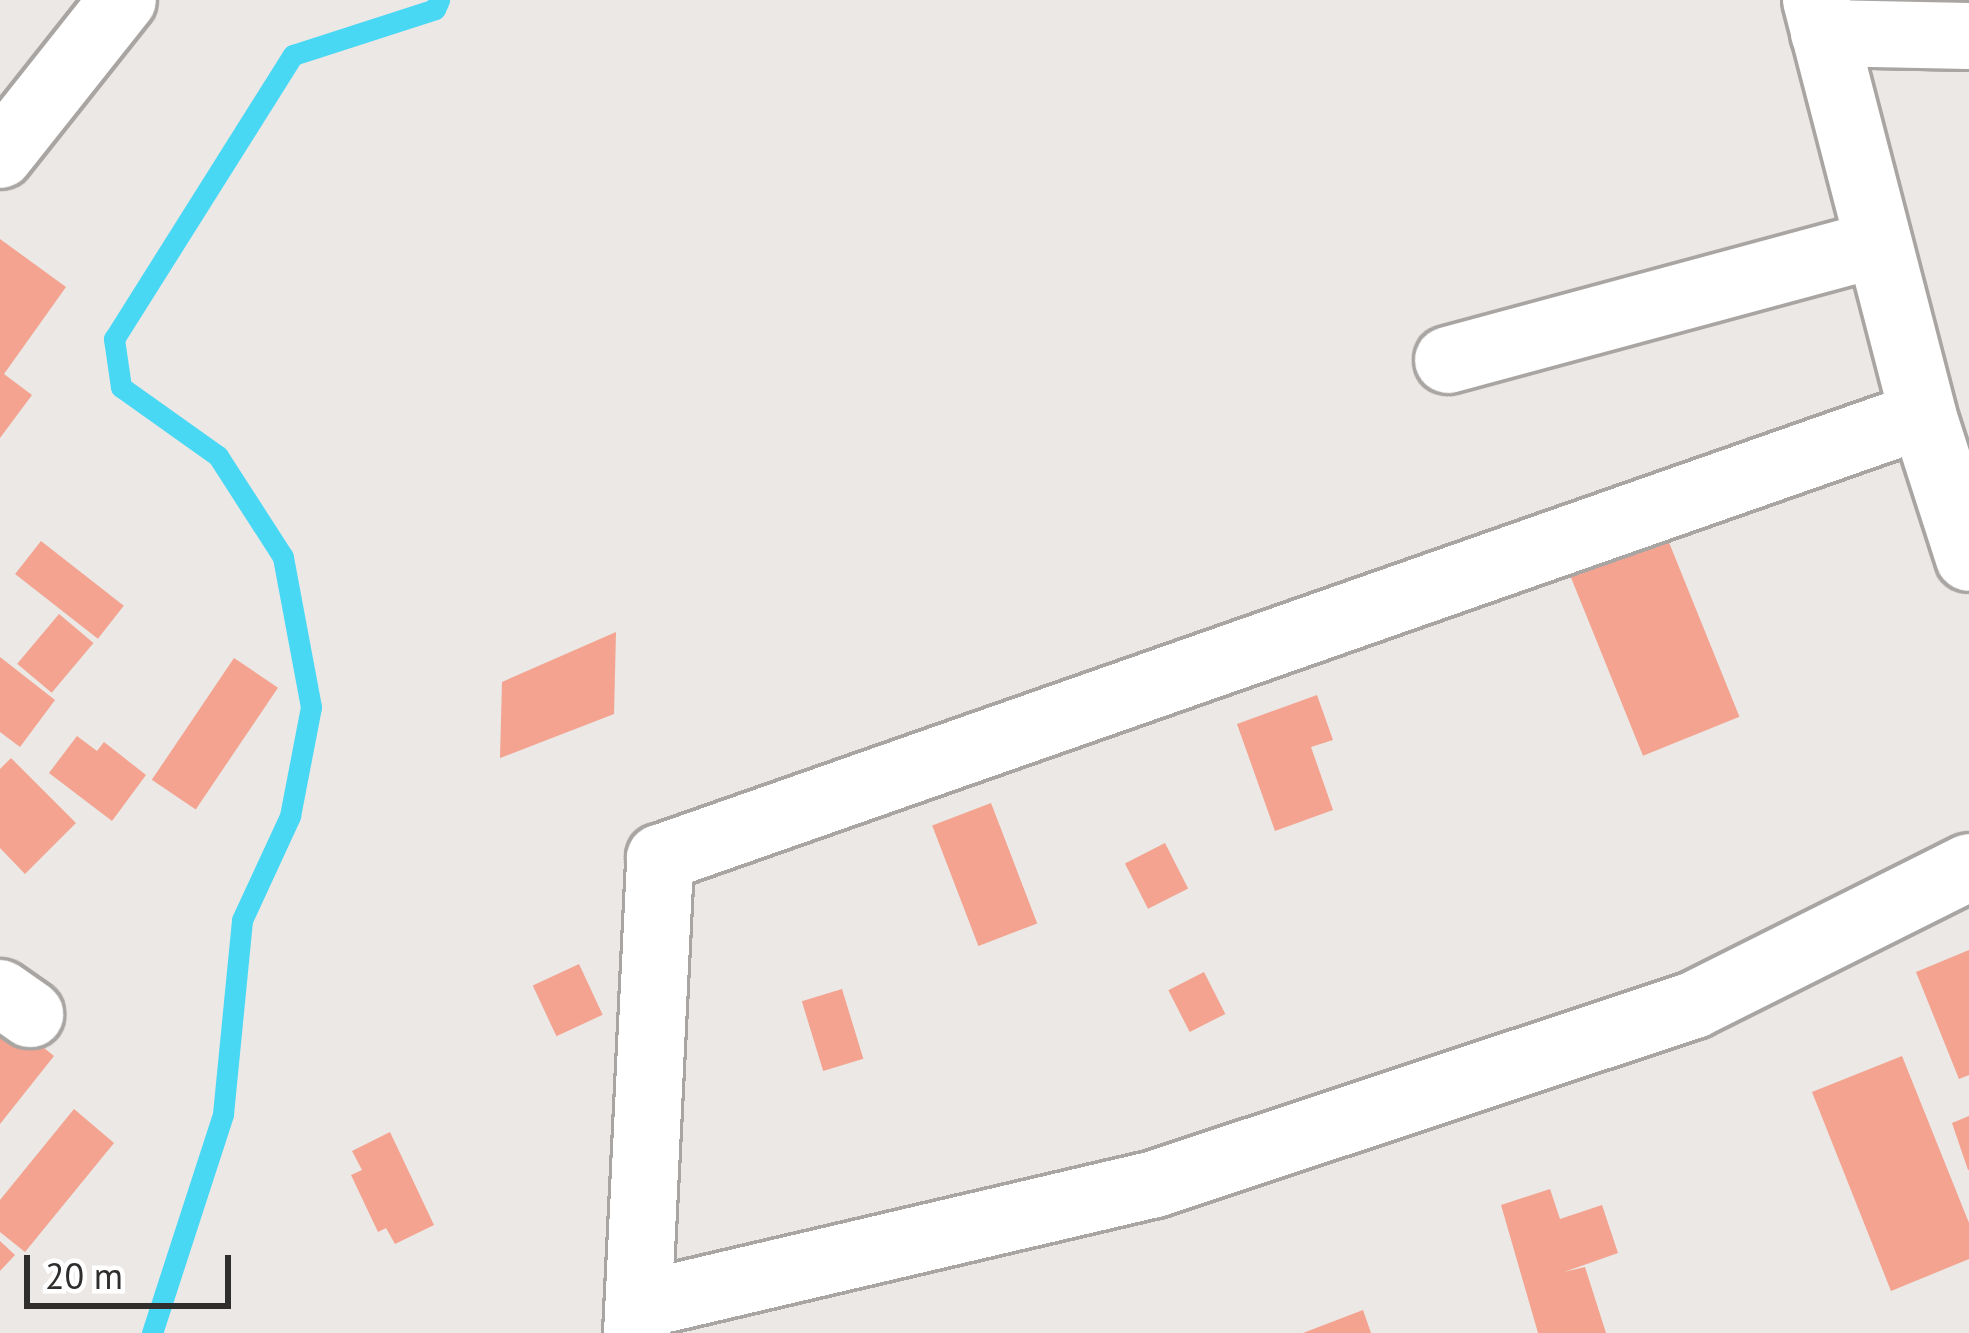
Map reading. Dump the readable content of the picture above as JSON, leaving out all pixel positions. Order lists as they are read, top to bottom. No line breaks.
{"scale_bar":"20 m"}
